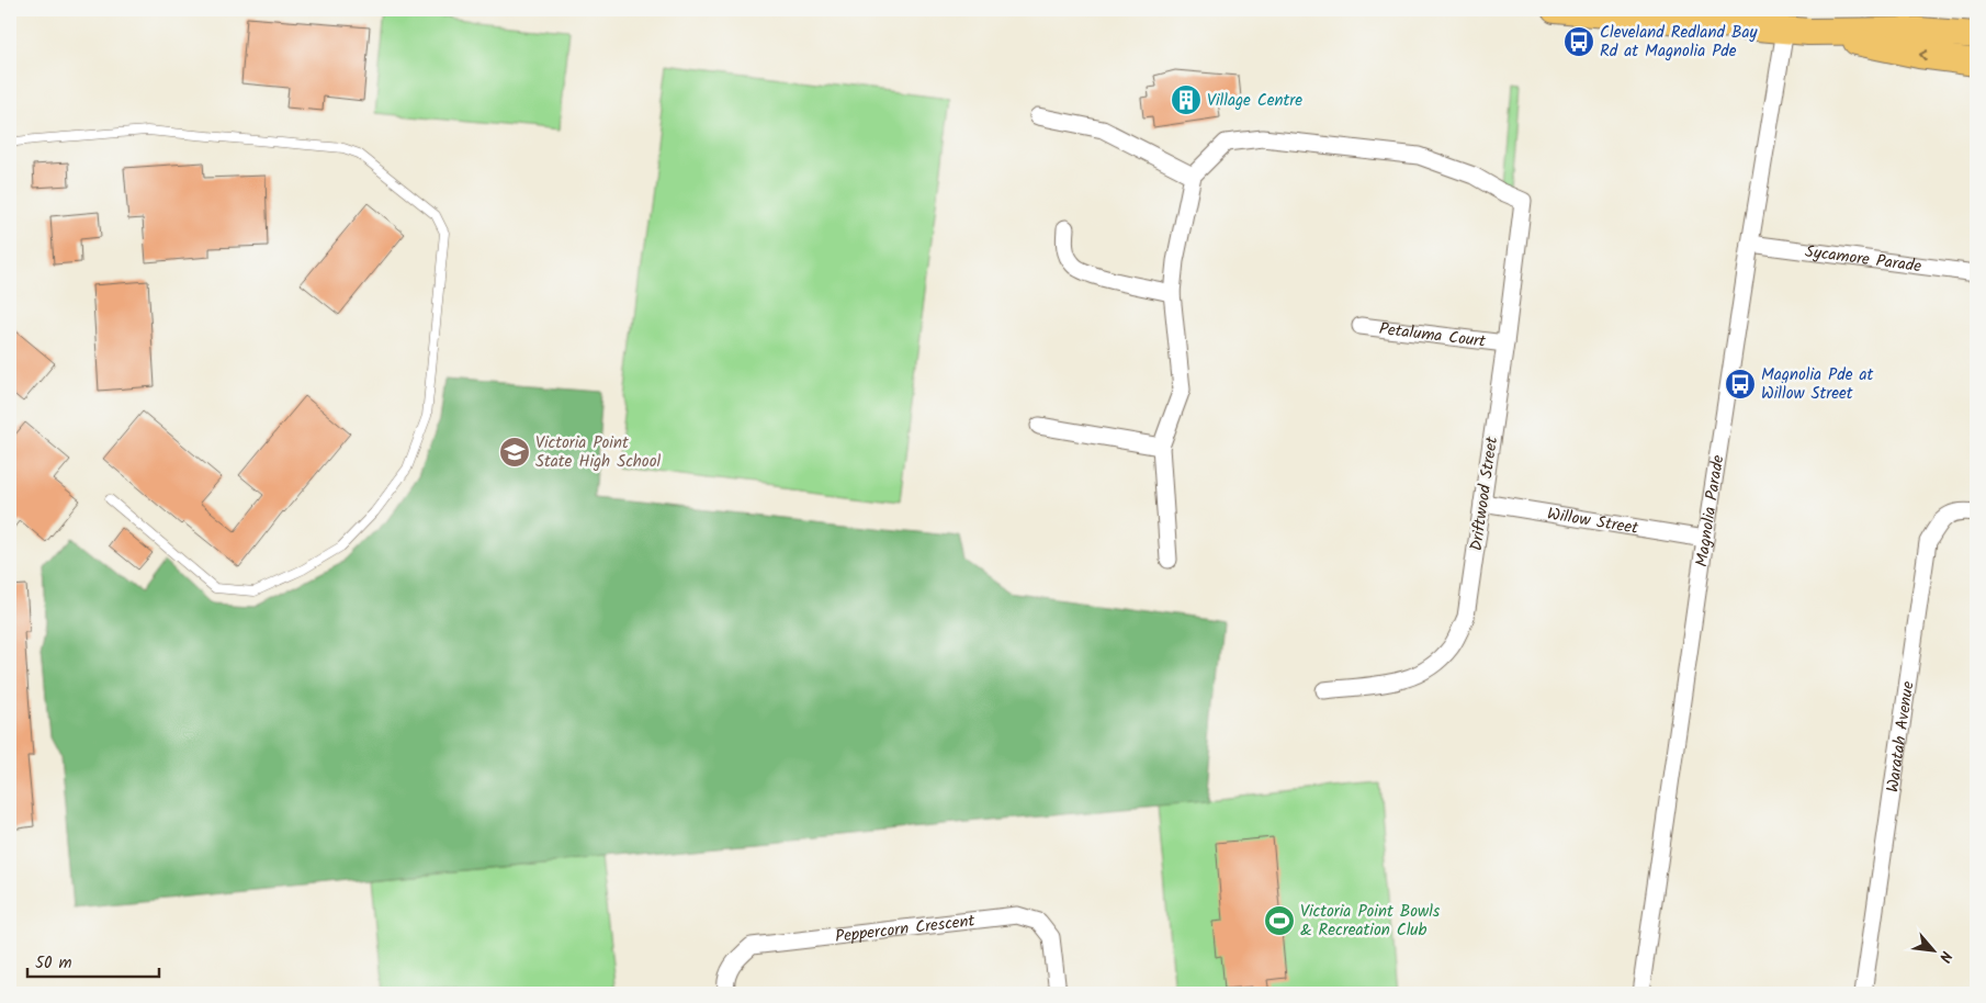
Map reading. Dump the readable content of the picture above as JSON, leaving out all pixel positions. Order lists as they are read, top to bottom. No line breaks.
{"streets":{"street":["Sycamore Parade","Petaluma Court","Driftwood Street","Magnolia Parade","Willow Street","Waratah Avenue","Peppercorn Crescent"]},"crossings":[["Sycamore Parade","Magnolia Parade"],["Petaluma Court","Driftwood Street"],["Driftwood Street","Willow Street"],["Magnolia Parade","Willow Street"]],"places":{"bus stop":["Cleveland Redland Bay Rd at Magnolia Pde","Magnolia Pde at Willow Street"],"building":["Village Centre"],"school or university":["Victoria Point State High School"],"sports":["Victoria Point Bowls & Recreation Club"]},"scale_bar":"50 m","north":"bottom right"}
